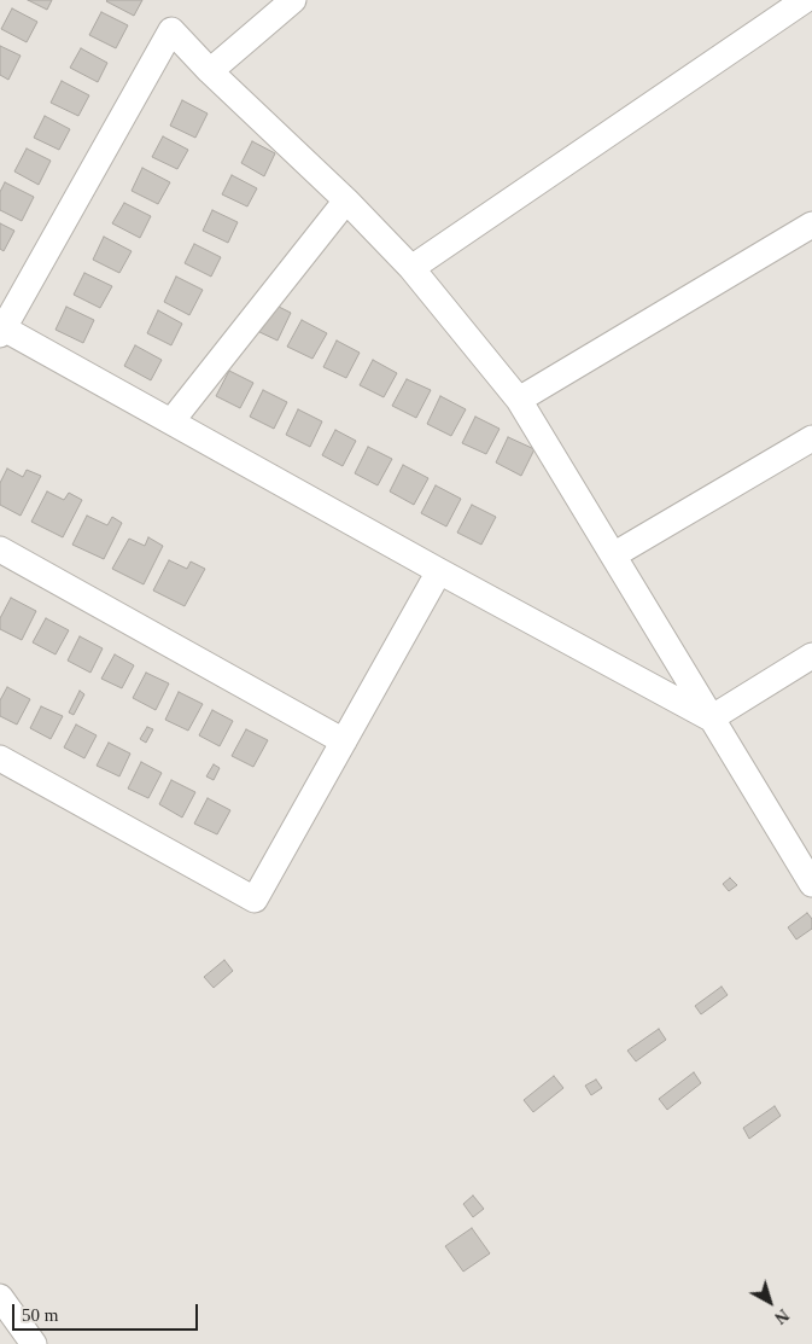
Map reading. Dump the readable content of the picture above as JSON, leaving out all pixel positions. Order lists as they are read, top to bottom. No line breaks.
{"scale_bar":"50 m","north":"bottom right"}
